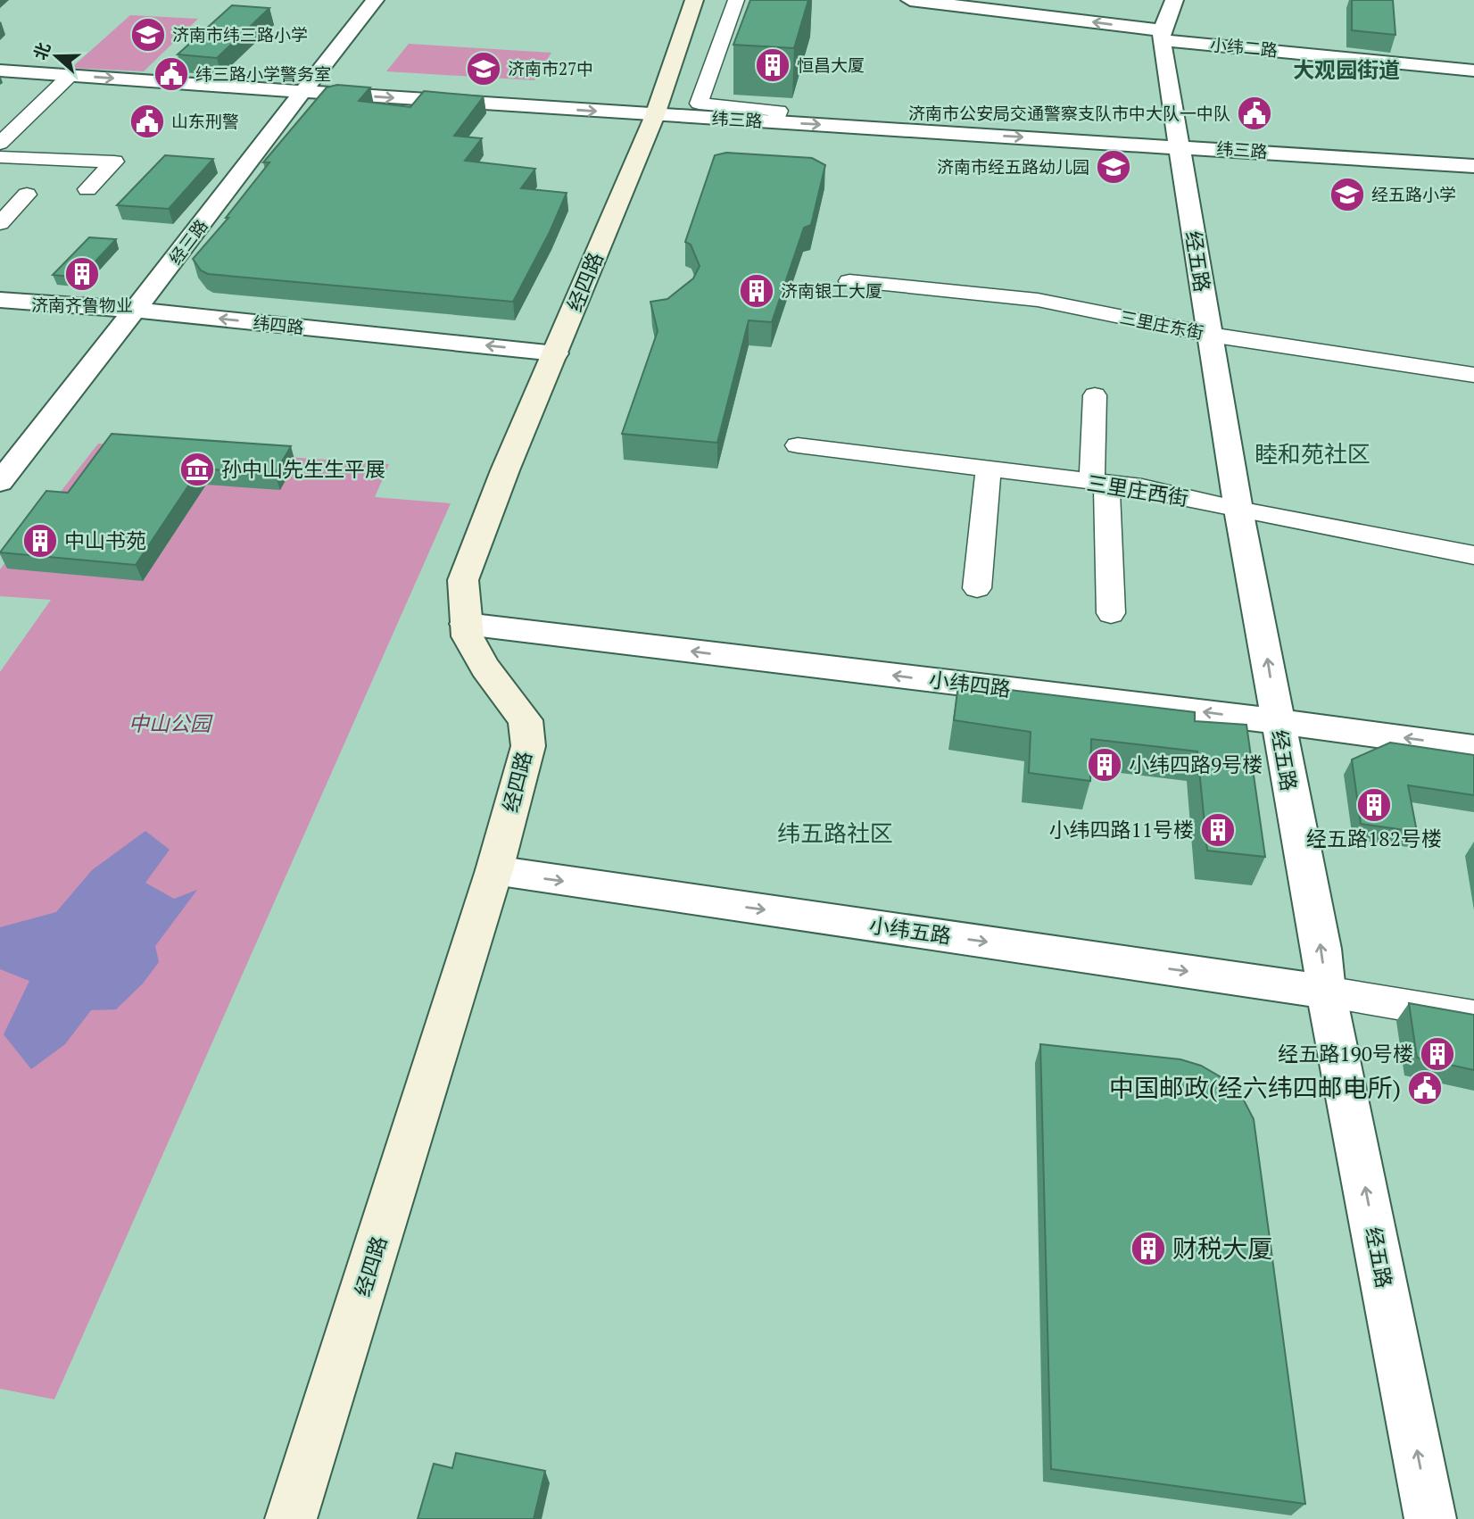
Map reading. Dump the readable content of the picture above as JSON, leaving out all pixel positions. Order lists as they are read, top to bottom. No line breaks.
{"streets":{"main road":["经四路"],"street":["小纬二路","纬三路","经三路","经五路","纬四路","三里庄东街","三里庄西街","小纬四路","小纬五路"]},"crossings":[["小纬二路","经五路"],["纬三路","经三路"],["纬三路","经五路"],["纬三路","经四路"],["经三路","纬四路"],["经五路","三里庄东街"],["经五路","三里庄西街"],["经五路","小纬四路"],["经五路","小纬五路"],["经四路","纬四路"],["经四路","小纬四路"],["经四路","小纬五路"]],"one_way":["小纬二路","纬三路","经五路","纬四路","小纬四路","小纬五路"],"districts":["大观园街道","睦和苑社区","纬五路社区"],"parks":["中山公园"],"places":{"school or university":["济南市纬三路小学","济南市27中","济南市经五路幼儿园","经五路小学"],"building":["恒昌大厦","济南齐鲁物业","济南银工大厦","中山书苑","小纬四路9号楼","经五路182号楼","小纬四路11号楼","经五路190号楼","财税大厦"],"public building":["纬三路小学警务室","济南市公安局交通警察支队市中大队一中队","山东刑警","中国邮政(经六纬四邮电所)"],"museum":["孙中山先生生平展"]},"north":"left"}
